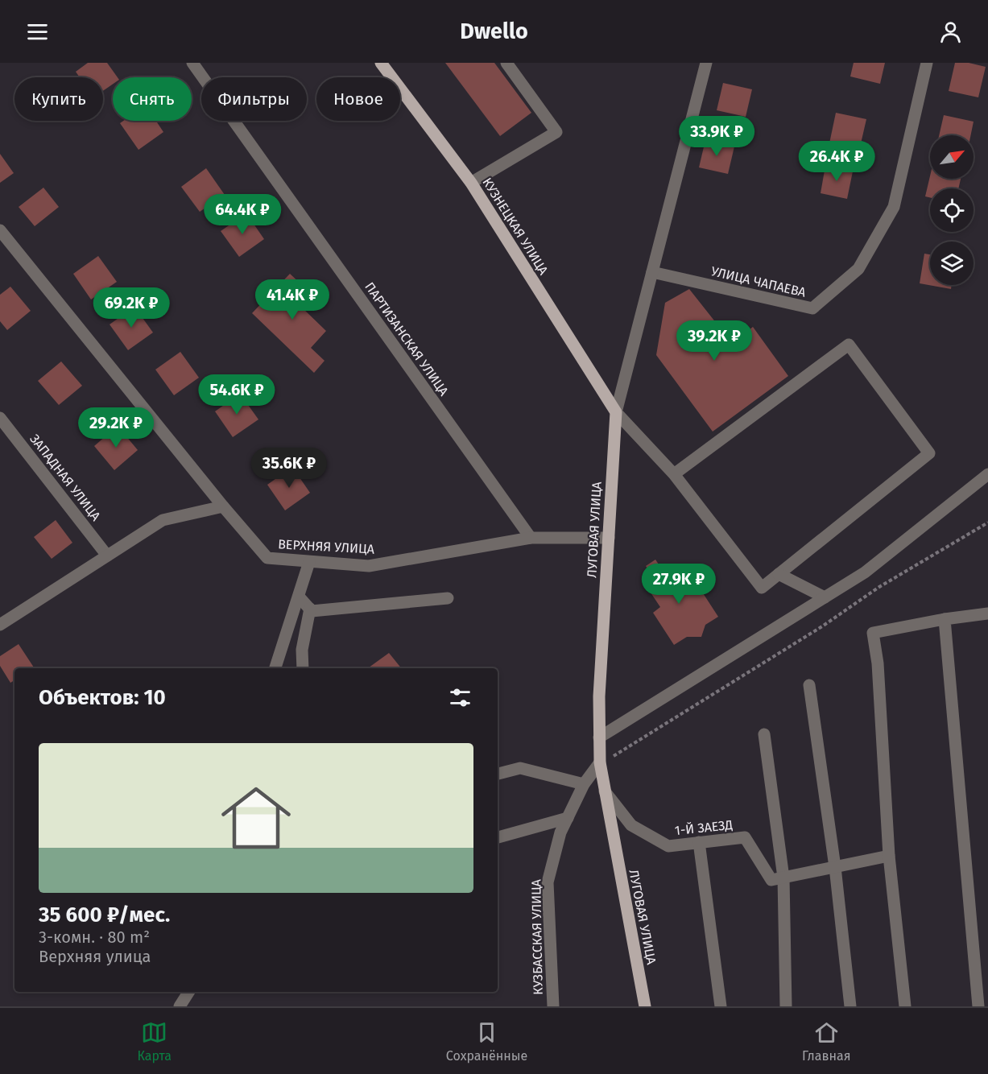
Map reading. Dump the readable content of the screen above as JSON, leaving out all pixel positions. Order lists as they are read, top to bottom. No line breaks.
{"streets":{"main road":["КУЗНЕЦКАЯ УЛИЦА","ЛУГОВАЯ УЛИЦА"],"street":["УЛИЦА ЧАПАЕВА","ПАРТИЗАНСКАЯ УЛИЦА","ЗАПАДНАЯ УЛИЦА","ВЕРХНЯЯ УЛИЦА","1-Й ЗАЕЗД","КУЗБАССКАЯ УЛИЦА"]},"crossings":[["КУЗНЕЦКАЯ УЛИЦА","ЛУГОВАЯ УЛИЦА"],["УЛИЦА ЧАПАЕВА","ЛУГОВАЯ УЛИЦА"],["ПАРТИЗАНСКАЯ УЛИЦА","ВЕРХНЯЯ УЛИЦА"],["ЛУГОВАЯ УЛИЦА","ВЕРХНЯЯ УЛИЦА"],["ЛУГОВАЯ УЛИЦА","1-Й ЗАЕЗД"],["ЛУГОВАЯ УЛИЦА","КУЗБАССКАЯ УЛИЦА"]],"north":"top right","page":{"header":"Dwello","chip":["Купить","Снять","Фильтры","Новое"],"price":["33.9K ₽","26.4K ₽","64.4K ₽","41.4K ₽","69.2K ₽","39.2K ₽","54.6K ₽","29.2K ₽","35.6K ₽","27.9K ₽"],"heading":"Объектов: 10","list":[{"name":"35 600 ₽/мес.","note":"3-комн. · 80 m² · Верхняя улица"}],"tabs":["Карта","Сохранённые","Главная"]}}
